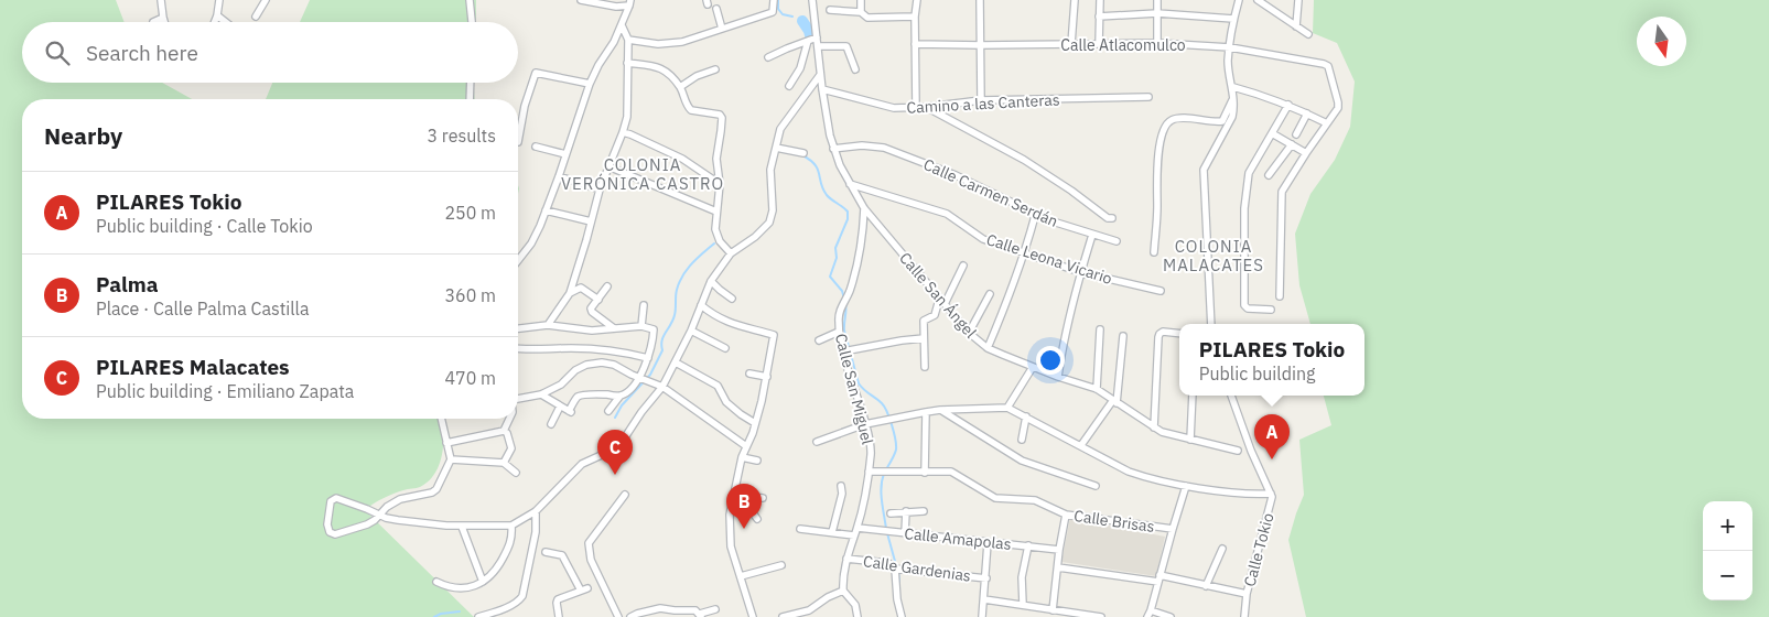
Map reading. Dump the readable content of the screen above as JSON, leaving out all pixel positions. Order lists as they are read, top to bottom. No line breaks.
{"streets":{"street":["Calle Atlacomulco","Camino a las Canteras","Calle Carmen Serdán","Calle Leona Vicario","Calle San Ángel","Calle San Miguel","Calle Brisas","Calle Amapolas","Calle Tokio","Calle Gardenias"]},"crossings":[["Calle San Ángel","Calle San Miguel"],["Calle San Miguel","Calle Brisas"],["Calle San Miguel","Calle Amapolas"],["Calle San Miguel","Calle Gardenias"]],"districts":["COLONIA VERÓNICA CASTRO","COLONIA MALACATES"],"north":"bottom","page":{"search":"Search here","heading":["Nearby","3 results"],"list":[{"mark":"A","name":"PILARES Tokio","note":"Public building · Calle Tokio","value":"250 m"},{"mark":"B","name":"Palma","note":"Place · Calle Palma Castilla","value":"360 m"},{"mark":"C","name":"PILARES Malacates","note":"Public building · Emiliano Zapata","value":"470 m"}],"popup":["PILARES Tokio","Public building"],"pins":["A","C","B"],"map_buttons":["+","−"]}}
